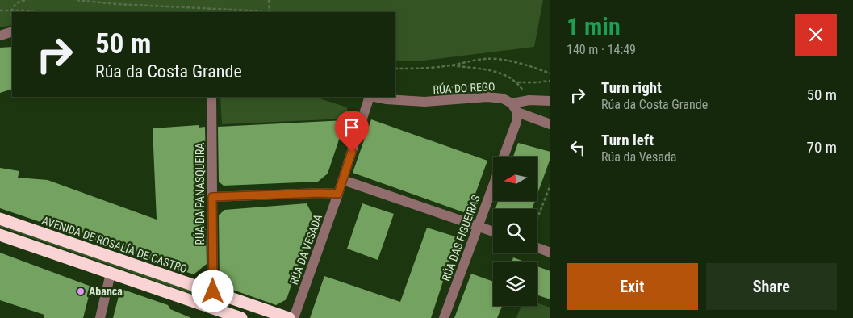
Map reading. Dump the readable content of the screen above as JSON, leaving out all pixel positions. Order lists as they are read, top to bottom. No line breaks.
{"streets":{"highway":["AVENIDA DE ROSALÍA DE CASTRO"],"street":["RÚA DO REGO","RÚA DA PANASQUEIRA","RÚA DAS FIGUEIRAS","RÚA DA VESADA"]},"crossings":[["RÚA DA PANASQUEIRA","AVENIDA DE ROSALÍA DE CASTRO"]],"places":["Abanca"],"north":"left","page":{"heading":["1 min","140 m · 14:49"],"turn":["50 m","Rúa da Costa Grande"],"list":[{"name":"Turn right","note":"Rúa da Costa Grande","value":"50 m"},{"name":"Turn left","note":"Rúa da Vesada","value":"70 m"}],"buttons":["Exit","Share"]}}
